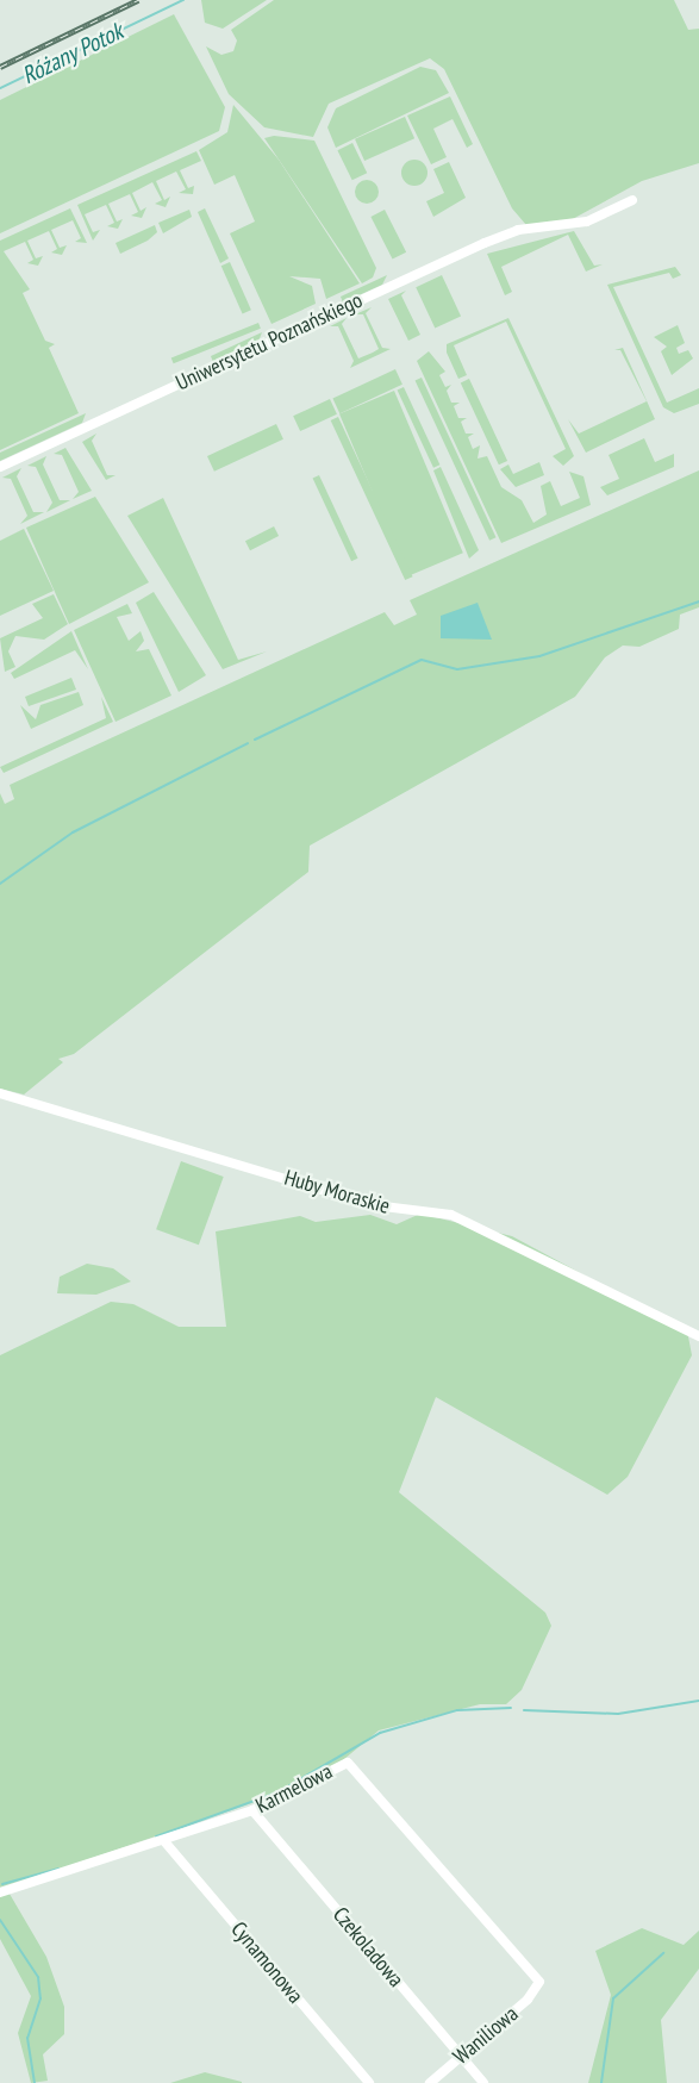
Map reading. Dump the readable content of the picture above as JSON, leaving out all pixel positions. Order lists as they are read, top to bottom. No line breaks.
{"streets":{"street":["Uniwersytetu Poznańskiego","Huby Moraskie","Karmelowa","Czekoladowa","Cynamonowa","Waniliowa"]},"crossings":[["Karmelowa","Czekoladowa"],["Karmelowa","Cynamonowa"],["Karmelowa","Waniliowa"],["Czekoladowa","Waniliowa"]],"water":["Różany Potok"]}
